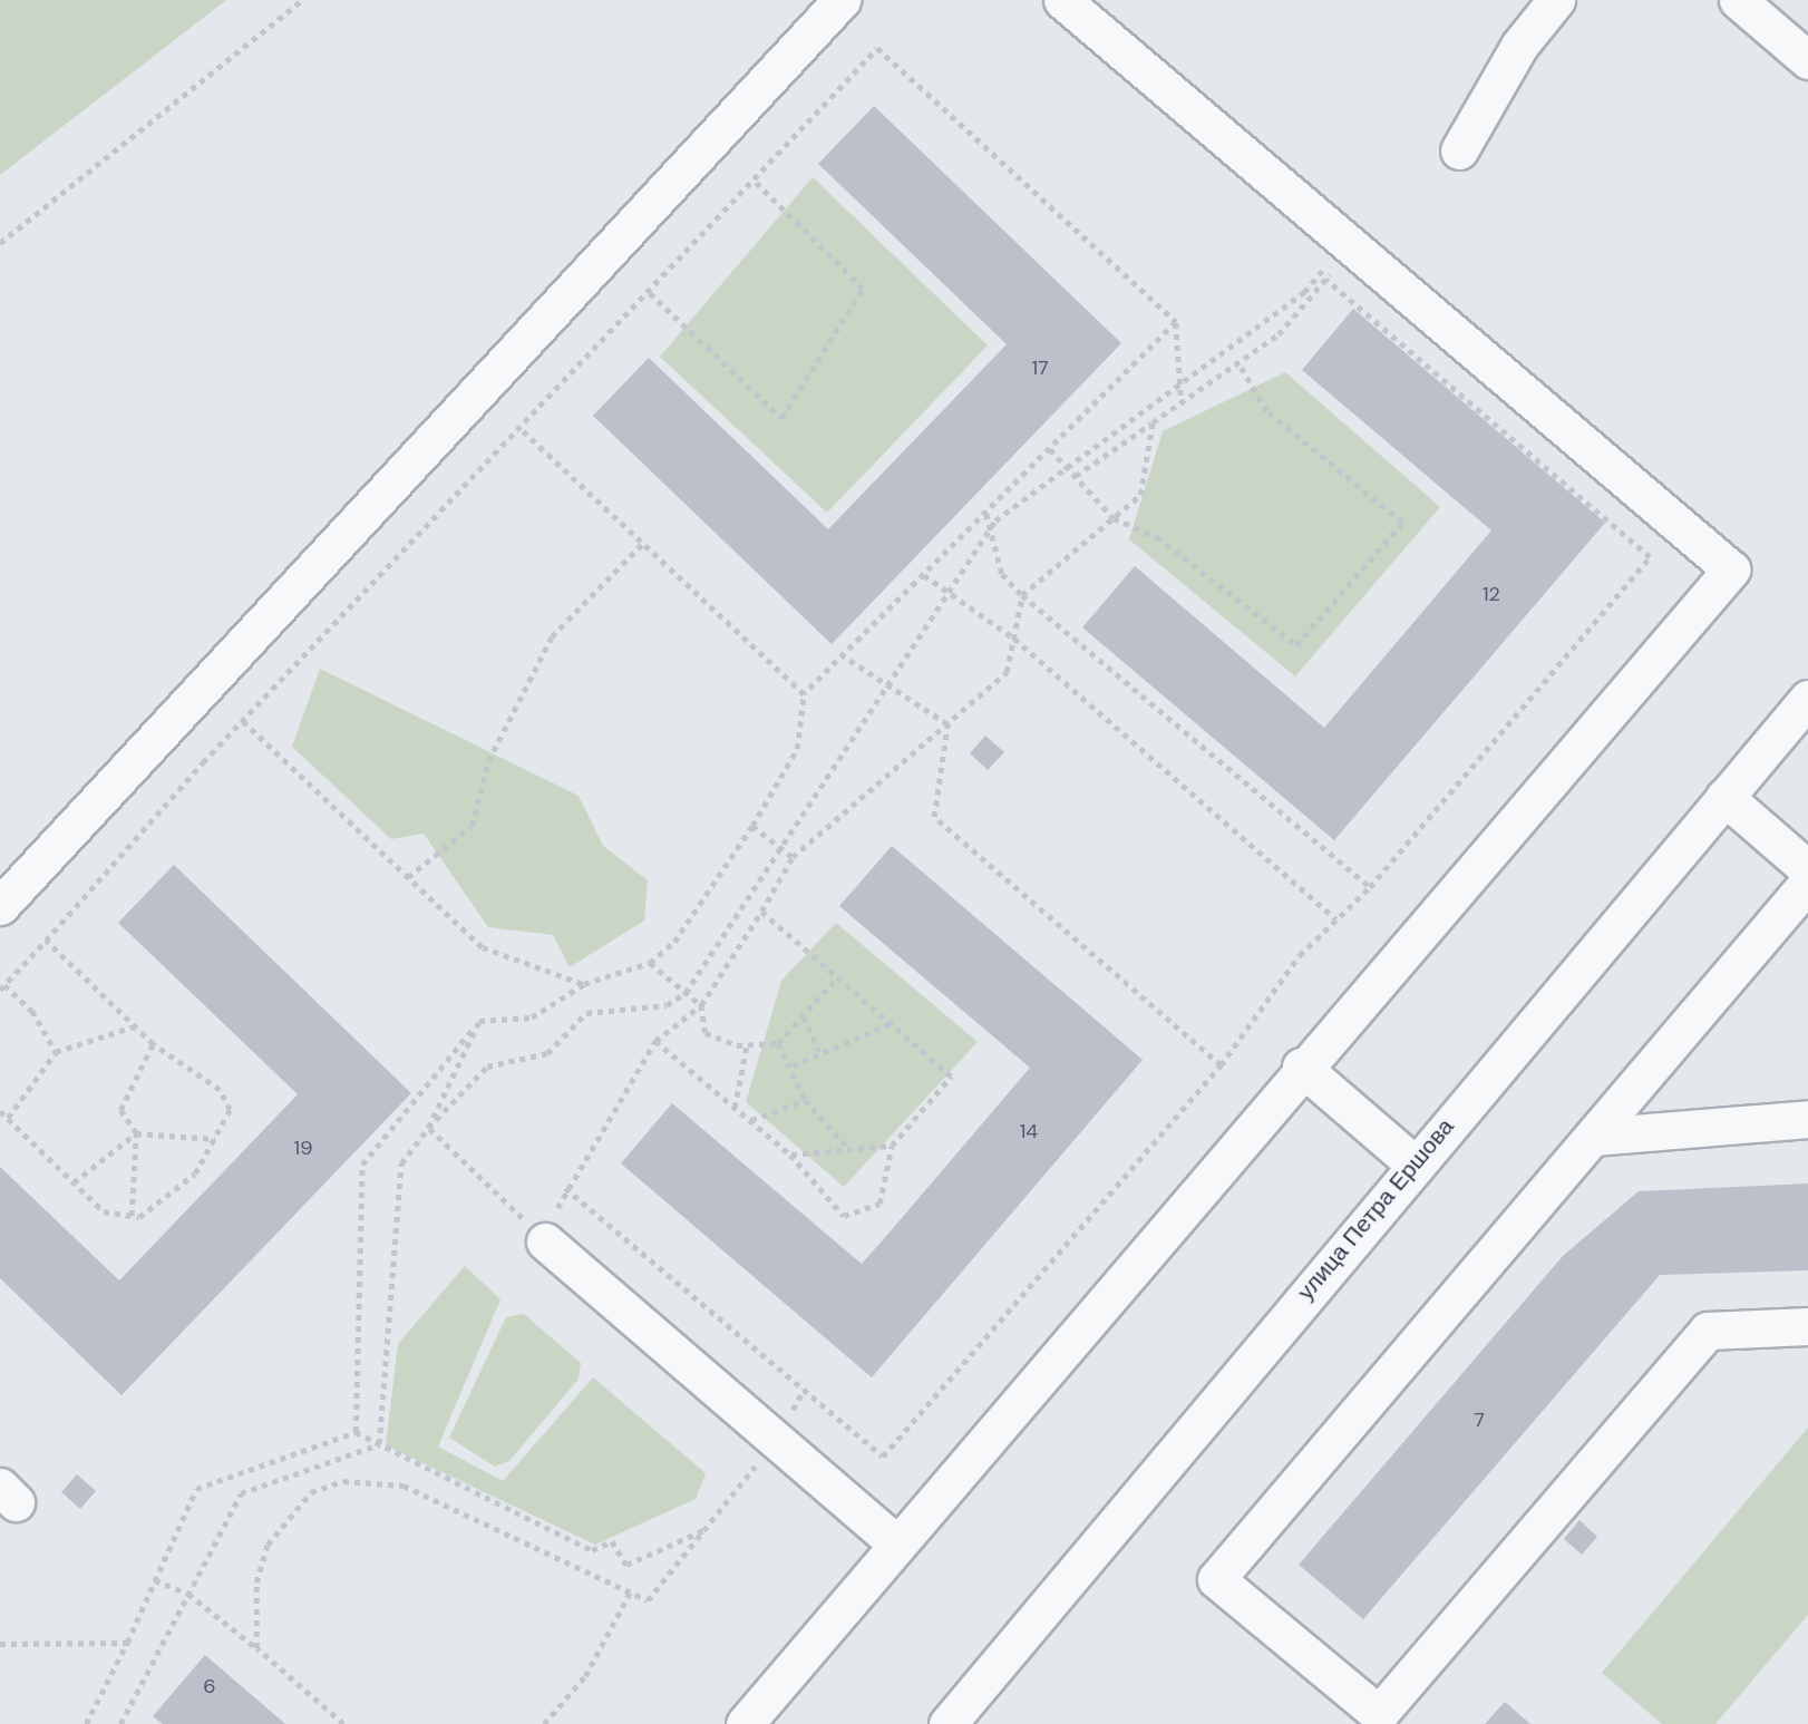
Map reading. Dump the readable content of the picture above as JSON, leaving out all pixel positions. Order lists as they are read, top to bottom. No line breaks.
{"streets":{"street":["улица Петра Ершова"]},"house_numbers":["17","12","14","19","7","6"]}
